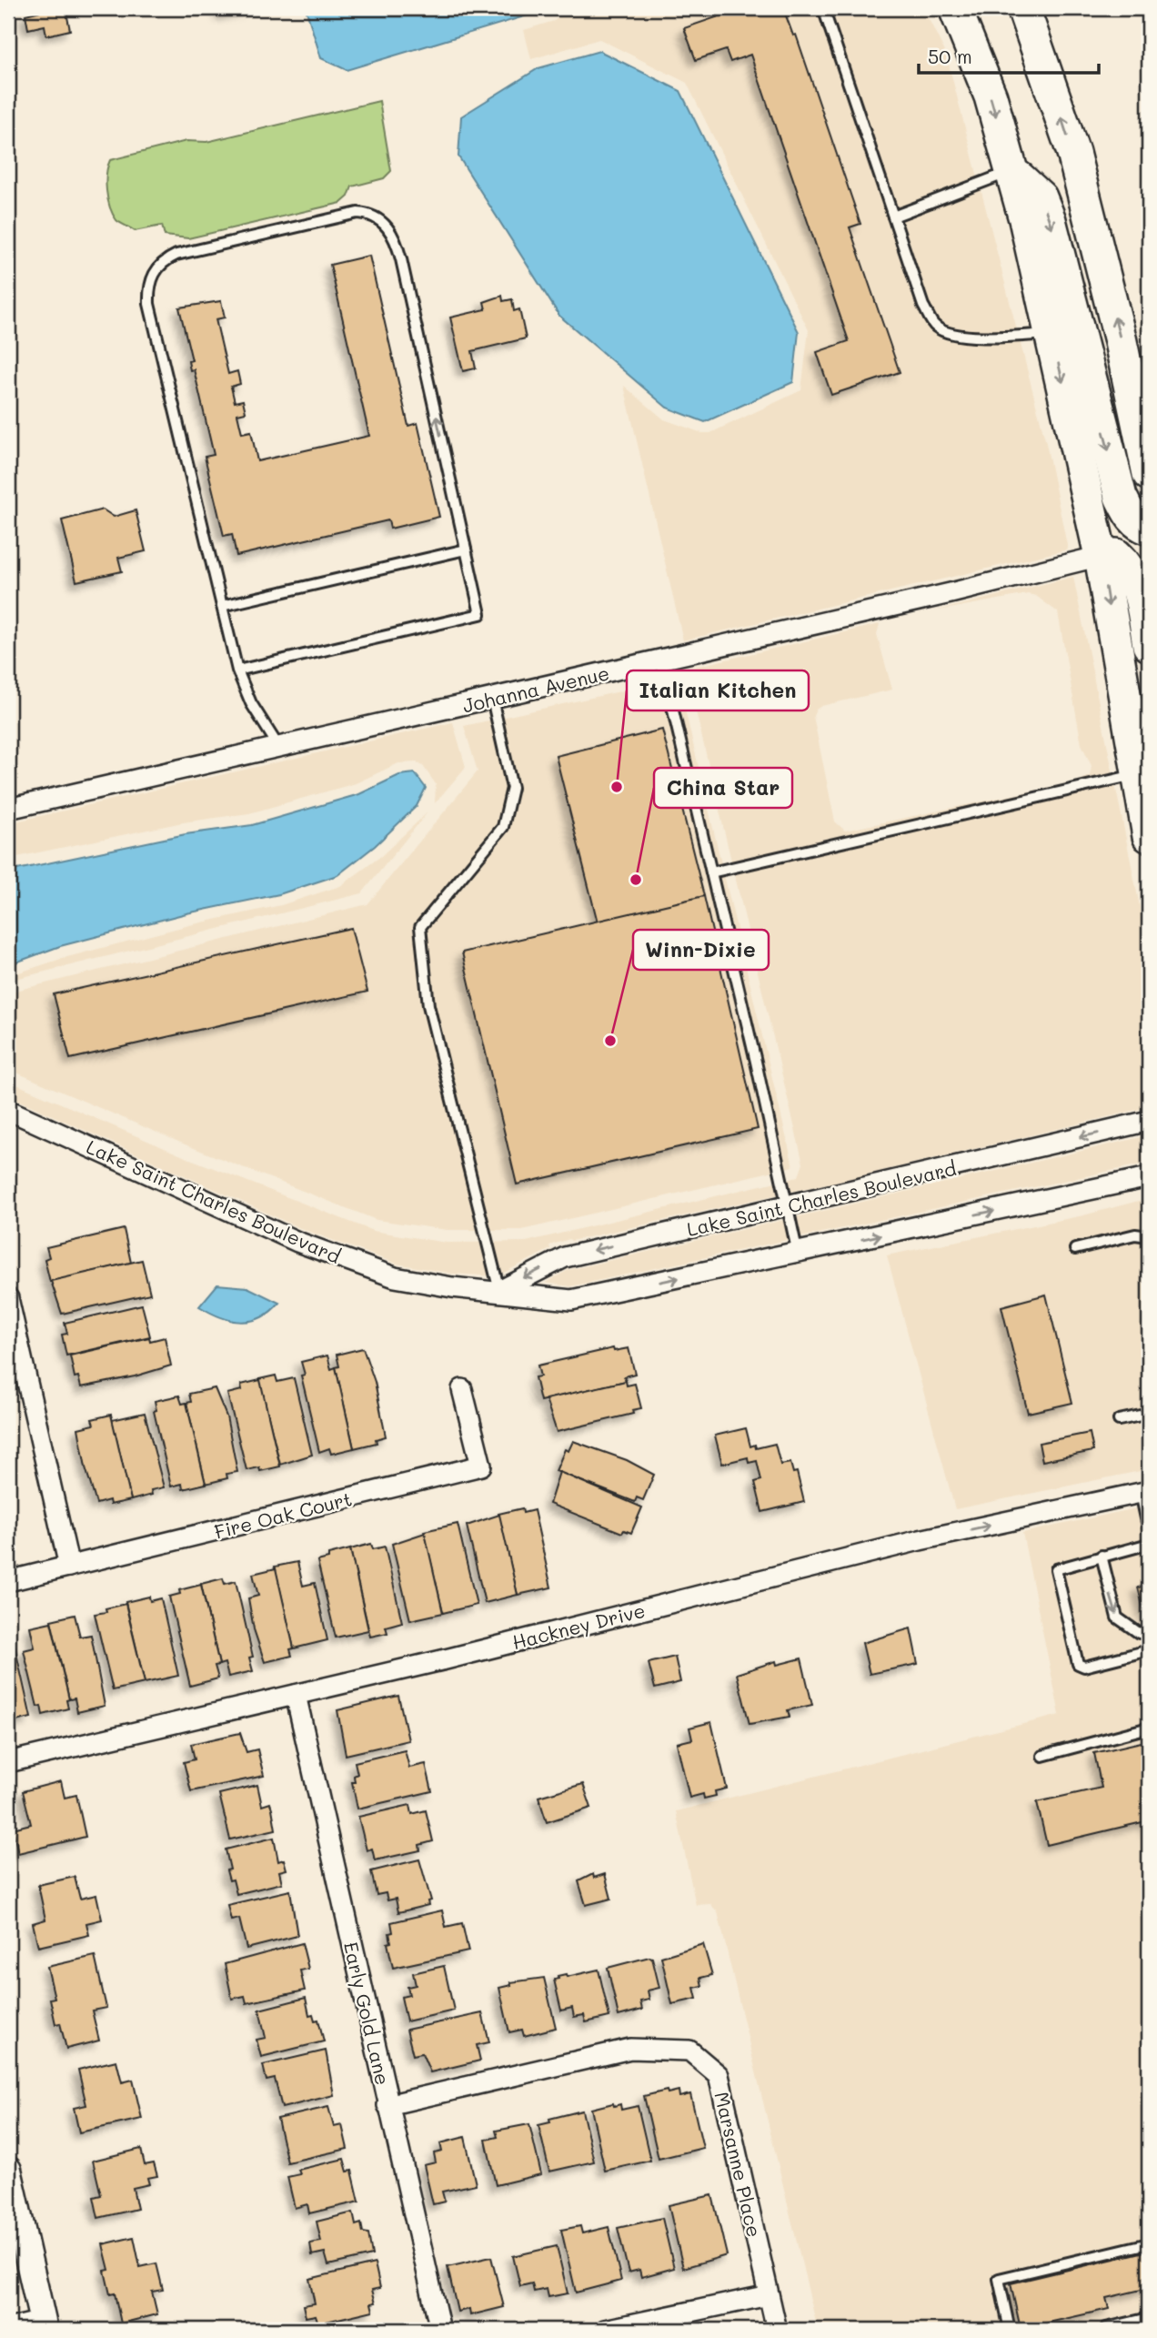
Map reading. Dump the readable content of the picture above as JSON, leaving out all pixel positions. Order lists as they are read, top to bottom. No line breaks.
{"streets":{"street":["Johanna Avenue","Lake Saint Charles Boulevard","Fire Oak Court","Hackney Drive","Early Gold Lane","Marsanne Place"]},"crossings":[["Hackney Drive","Early Gold Lane"],["Early Gold Lane","Marsanne Place"]],"one_way":["Hackney Drive"],"places":["Italian Kitchen","China Star","Winn-Dixie"],"scale_bar":"50 m"}
